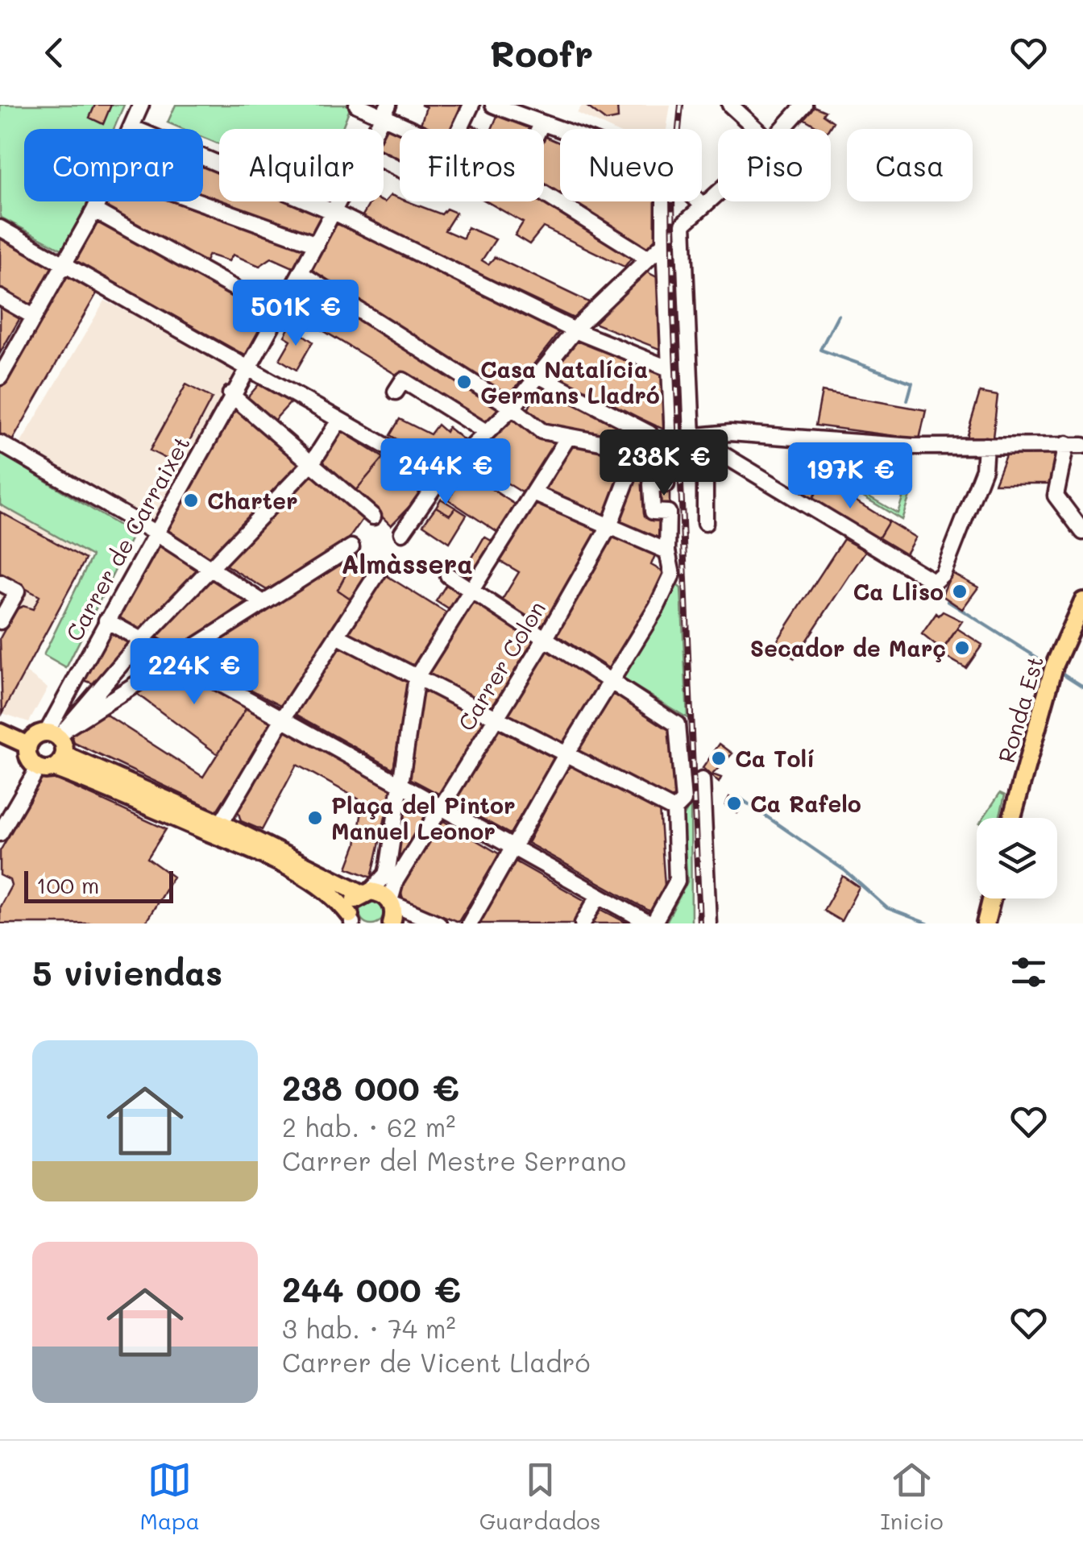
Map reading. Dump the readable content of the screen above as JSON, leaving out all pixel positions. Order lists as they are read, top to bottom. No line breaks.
{"streets":{"main road":["Ronda Est"],"street":["Carrer de Carraixet","Carrer Colon"]},"districts":["Almàssera"],"places":["Casa Natalícia Germans Lladró","Charter","Ca Lliso","Secador de Març","Ca Tolí","Ca Rafelo","Plaça del Pintor Manuel Leonor"],"scale_bar":"100 m","page":{"header":"Roofr","chip":["Comprar","Alquilar","Filtros","Nuevo","Piso","Casa"],"price":["501K €","238K €","244K €","197K €","224K €"],"scale":"100 m","heading":"5 viviendas","list":[{"name":"238 000 €","note":"2 hab. · 62 m² · Carrer del Mestre Serrano"},{"name":"244 000 €","note":"3 hab. · 74 m² · Carrer de Vicent Lladró"}],"tabs":["Mapa","Guardados","Inicio"]}}
